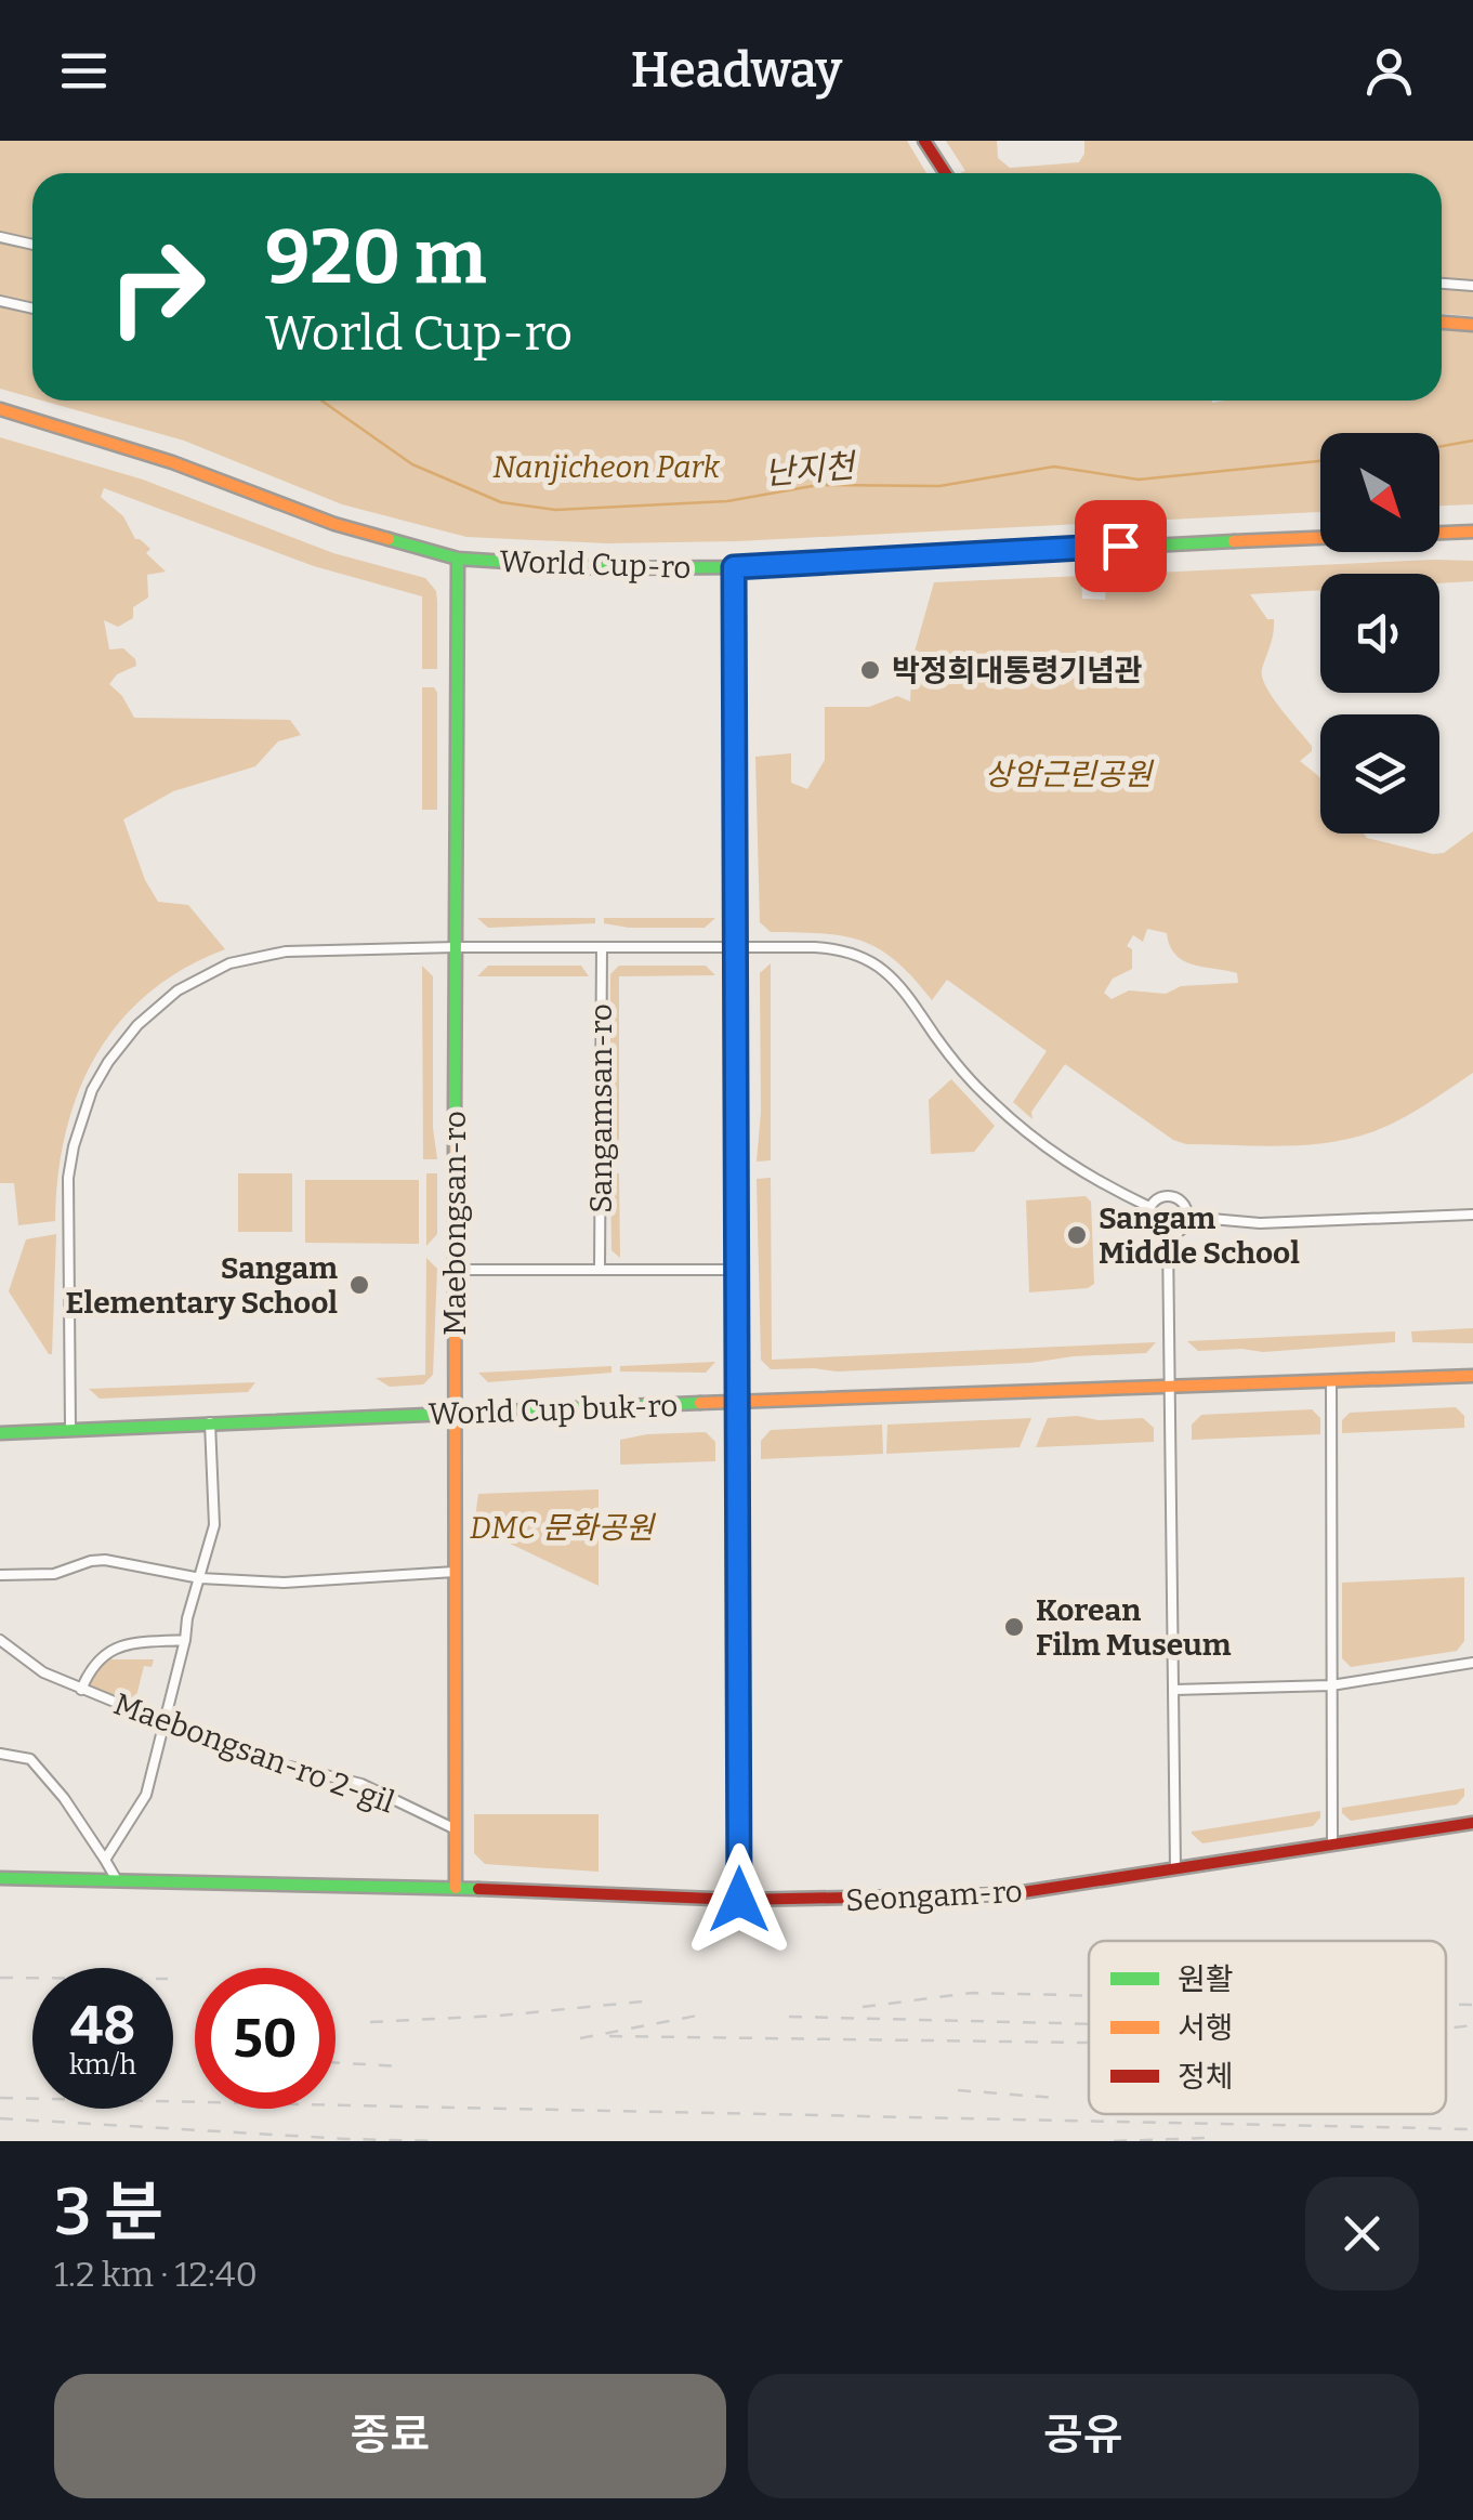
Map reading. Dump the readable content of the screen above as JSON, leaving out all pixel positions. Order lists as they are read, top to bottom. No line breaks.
{"streets":{"main road":["World Cup-ro","Maebongsan-ro","World Cup buk-ro","Seongam-ro"],"street":["Sangamsan-ro","Maebongsan-ro 2-gil"]},"crossings":[["World Cup-ro","Maebongsan-ro"],["Maebongsan-ro","World Cup buk-ro"],["Maebongsan-ro","Maebongsan-ro 2-gil"],["Maebongsan-ro","Seongam-ro"]],"water":["난지천"],"parks":["Nanjicheon Park","상암근린공원","DMC 문화공원"],"places":["박정희대통령기념관","Sangam Middle School","Sangam Elementary School","Korean Film Museum"],"legend":["원활","서행","정체"],"north":"bottom right","page":{"header":"Headway","turn":["920 m","World Cup-ro"],"speed":"48 km/h","limit":"50","heading":["3 분","1.2 km · 12:40"],"buttons":["종료","공유"]}}
